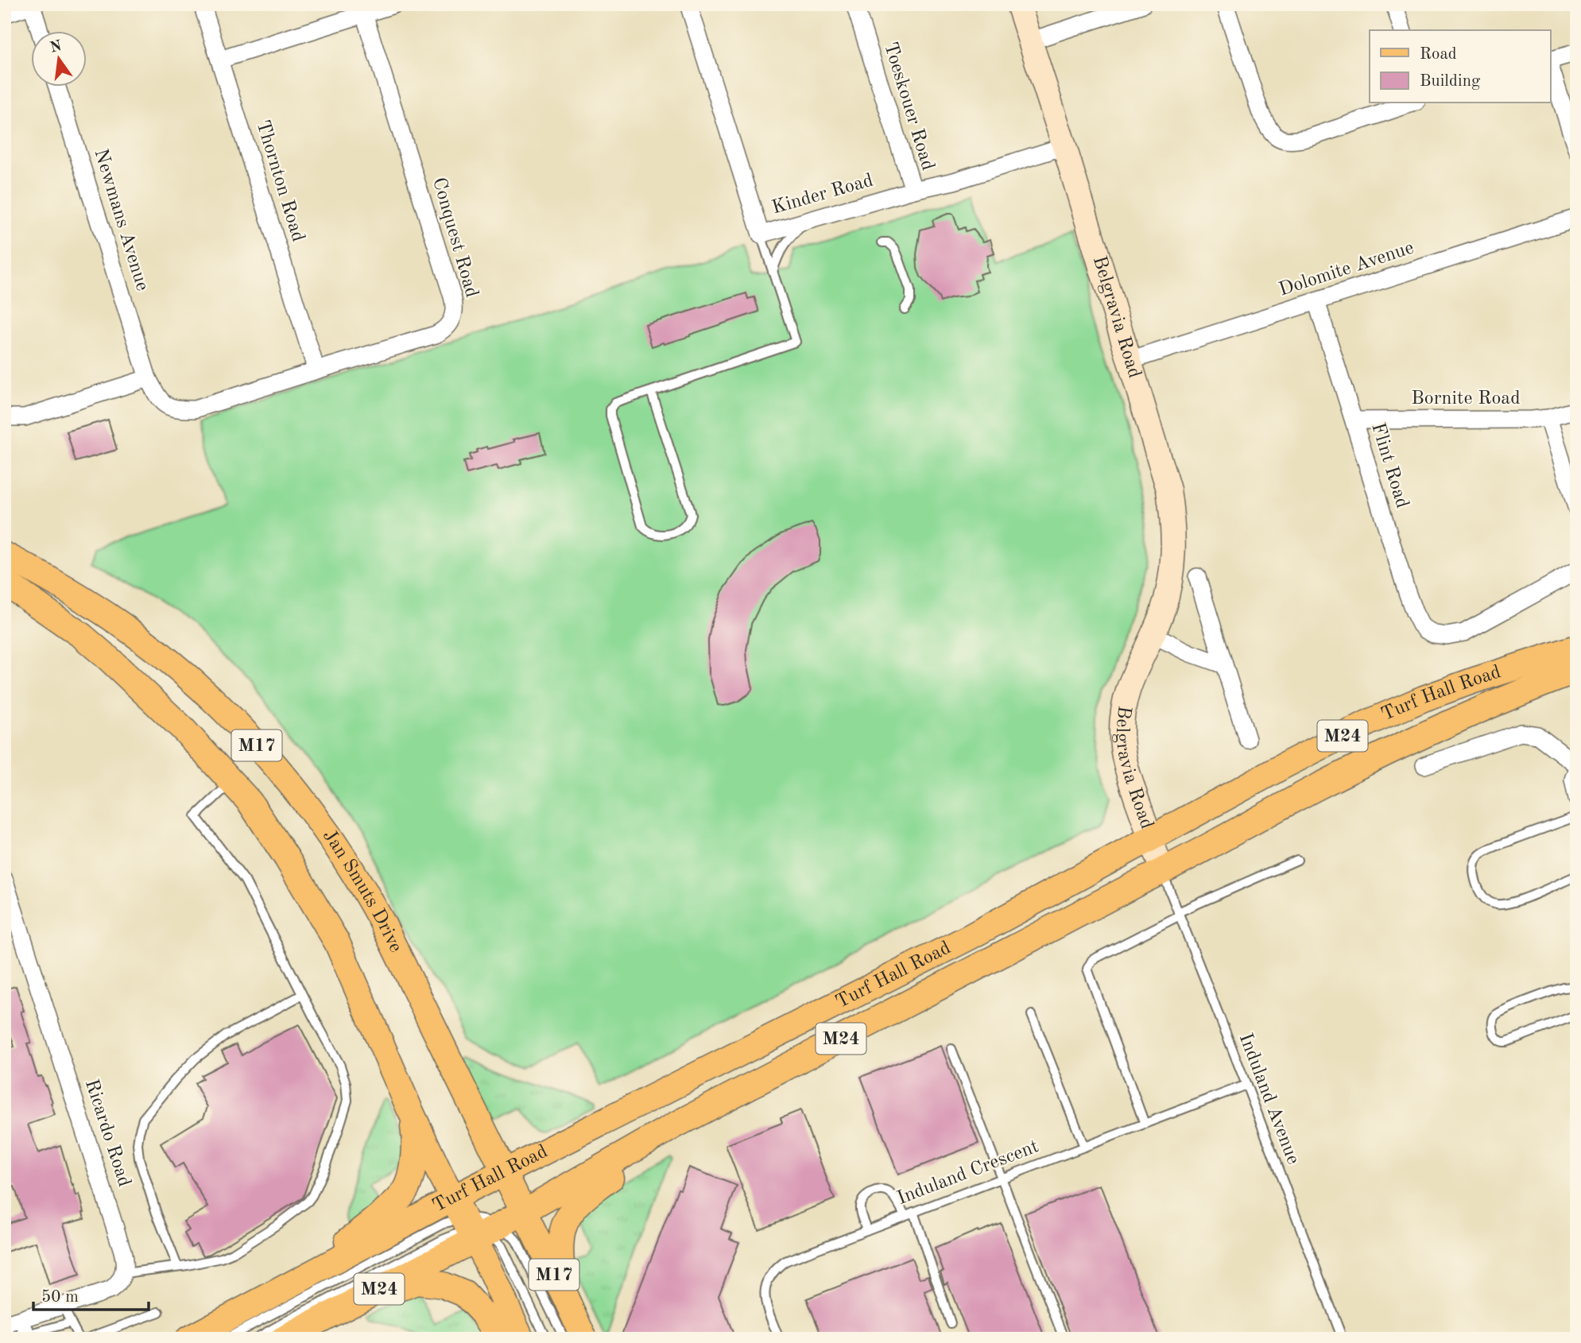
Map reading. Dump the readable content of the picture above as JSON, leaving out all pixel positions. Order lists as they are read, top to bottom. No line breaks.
{"streets":{"main road":["Turf Hall Road","M24","M17","Jan Smuts Drive"],"street":["Toeskouer Road","Thornton Road","Kinder Road","Newmans Avenue","Conquest Road","Dolomite Avenue","Belgravia Road","Bornite Road","Flint Road","Ricardo Road"],"lane":["Induland Avenue","Induland Crescent"]},"crossings":[["Toeskouer Road","Kinder Road"],["Thornton Road","Conquest Road"],["Kinder Road","Belgravia Road"],["Newmans Avenue","Conquest Road"],["Dolomite Avenue","Belgravia Road"],["Dolomite Avenue","Flint Road"],["Belgravia Road","Turf Hall Road"],["Belgravia Road","Induland Avenue"],["Bornite Road","Flint Road"],["Turf Hall Road","M17"],["Turf Hall Road","Jan Smuts Drive"],["Turf Hall Road","Induland Avenue"],["Induland Avenue","Induland Crescent"]],"legend":["Road","Building"],"scale_bar":"50 m","north":"top"}
